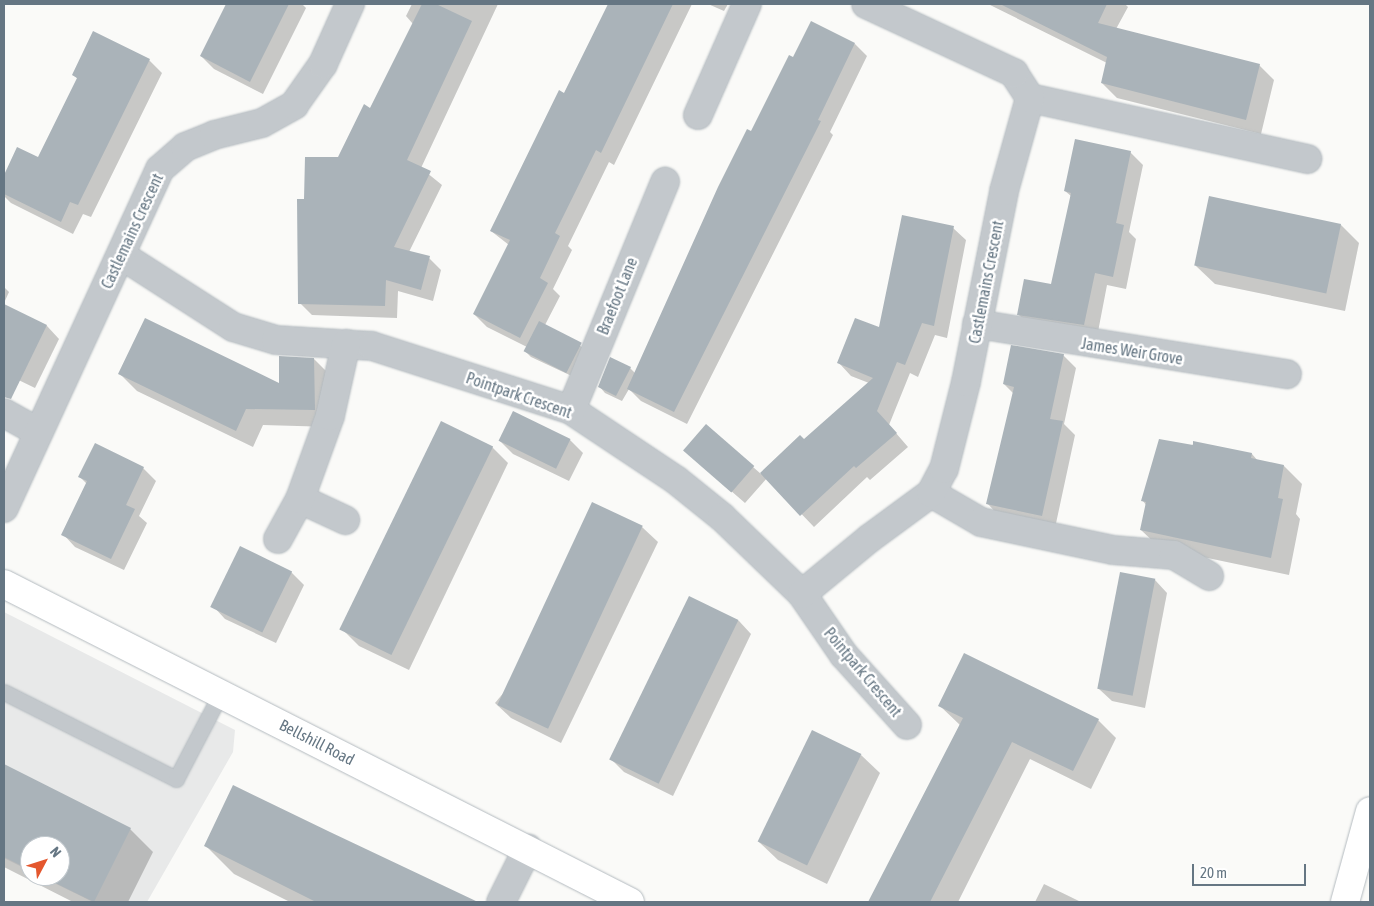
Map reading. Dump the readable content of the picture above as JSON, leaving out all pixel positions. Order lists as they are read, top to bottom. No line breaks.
{"streets":{"main road":["Bellshill Road"],"street":["Castlemains Crescent","Braefoot Lane","James Weir Grove","Pointpark Crescent"]},"crossings":[["Castlemains Crescent","James Weir Grove"],["Castlemains Crescent","Pointpark Crescent"],["Braefoot Lane","Pointpark Crescent"]],"scale_bar":"20 m","north":"top right"}
